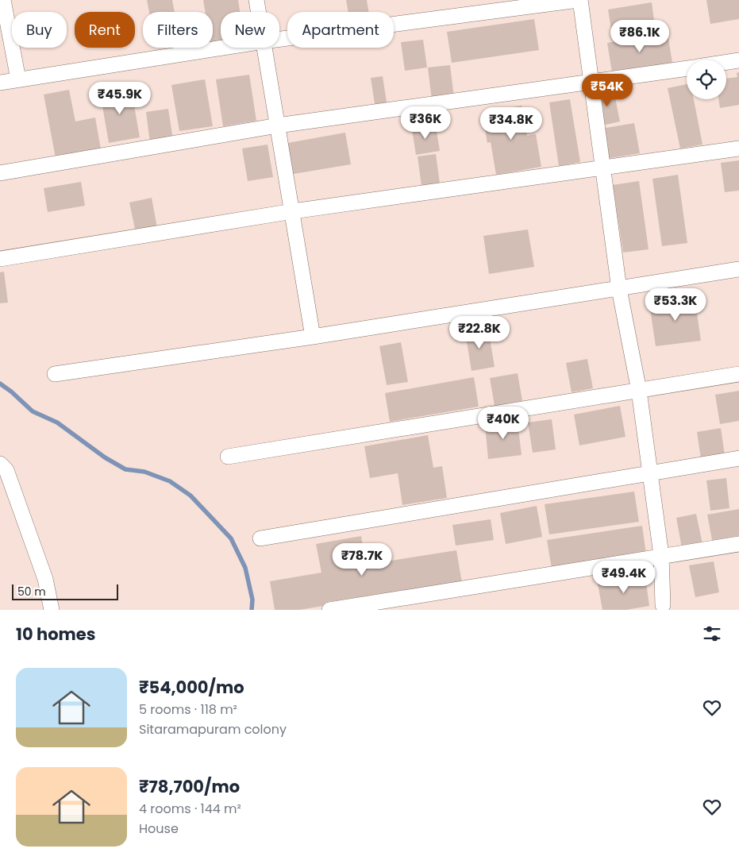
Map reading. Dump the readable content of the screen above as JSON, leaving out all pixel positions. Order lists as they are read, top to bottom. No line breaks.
{"scale_bar":"50 m","page":{"chip":["Buy","Rent","Filters","New","Apartment"],"price":["₹86.1K","₹54K","₹45.9K","₹36K","₹34.8K","₹53.3K","₹22.8K","₹40K","₹78.7K","₹49.4K"],"scale":"50 m","heading":"10 homes","list":[{"name":"₹54,000/mo","note":"5 rooms · 118 m² · Sitaramapuram colony"},{"name":"₹78,700/mo","note":"4 rooms · 144 m² · House"}]}}
